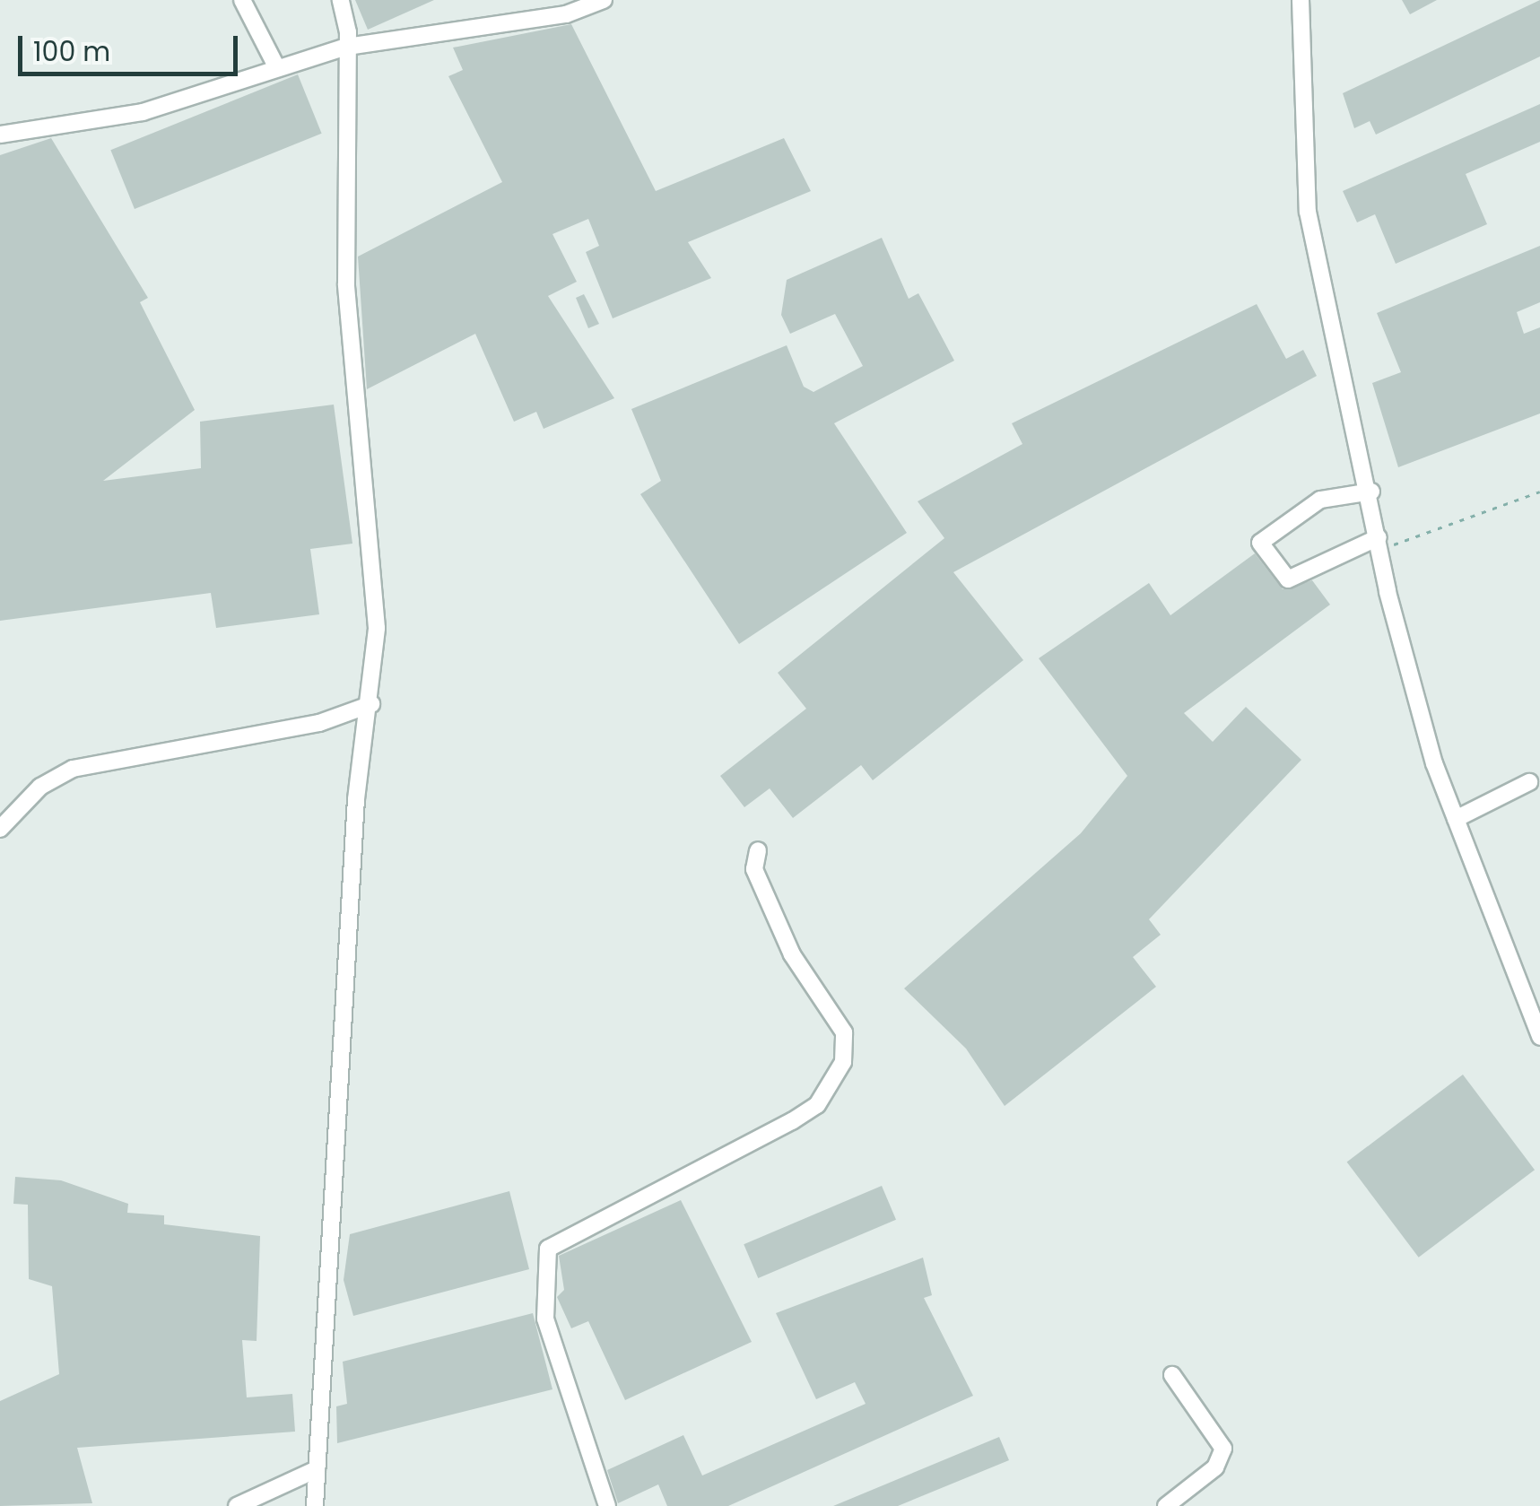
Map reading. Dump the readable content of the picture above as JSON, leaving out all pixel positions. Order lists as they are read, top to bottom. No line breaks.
{"scale_bar":"100 m"}
